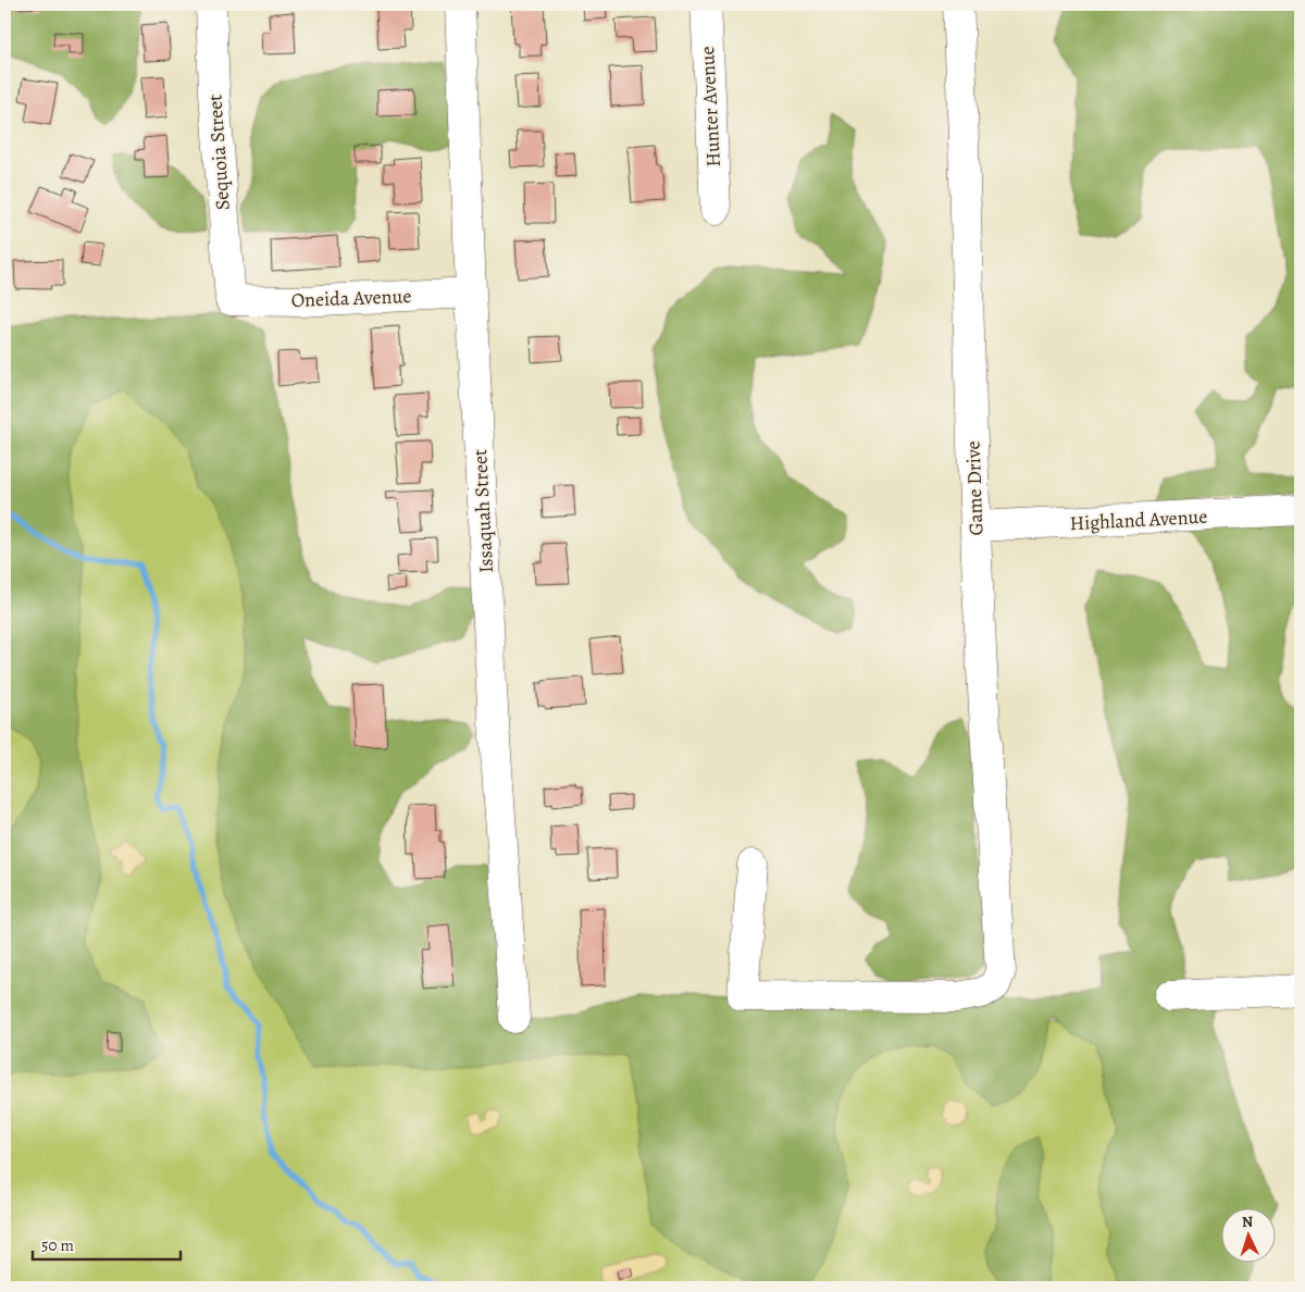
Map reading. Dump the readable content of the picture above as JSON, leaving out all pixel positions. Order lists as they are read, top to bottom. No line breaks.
{"streets":{"street":["Hunter Avenue","Sequoia Street","Oneida Avenue","Game Drive","Issaquah Street","Highland Avenue"]},"crossings":[["Sequoia Street","Oneida Avenue"],["Oneida Avenue","Issaquah Street"],["Game Drive","Highland Avenue"]],"scale_bar":"50 m","north":"top"}
